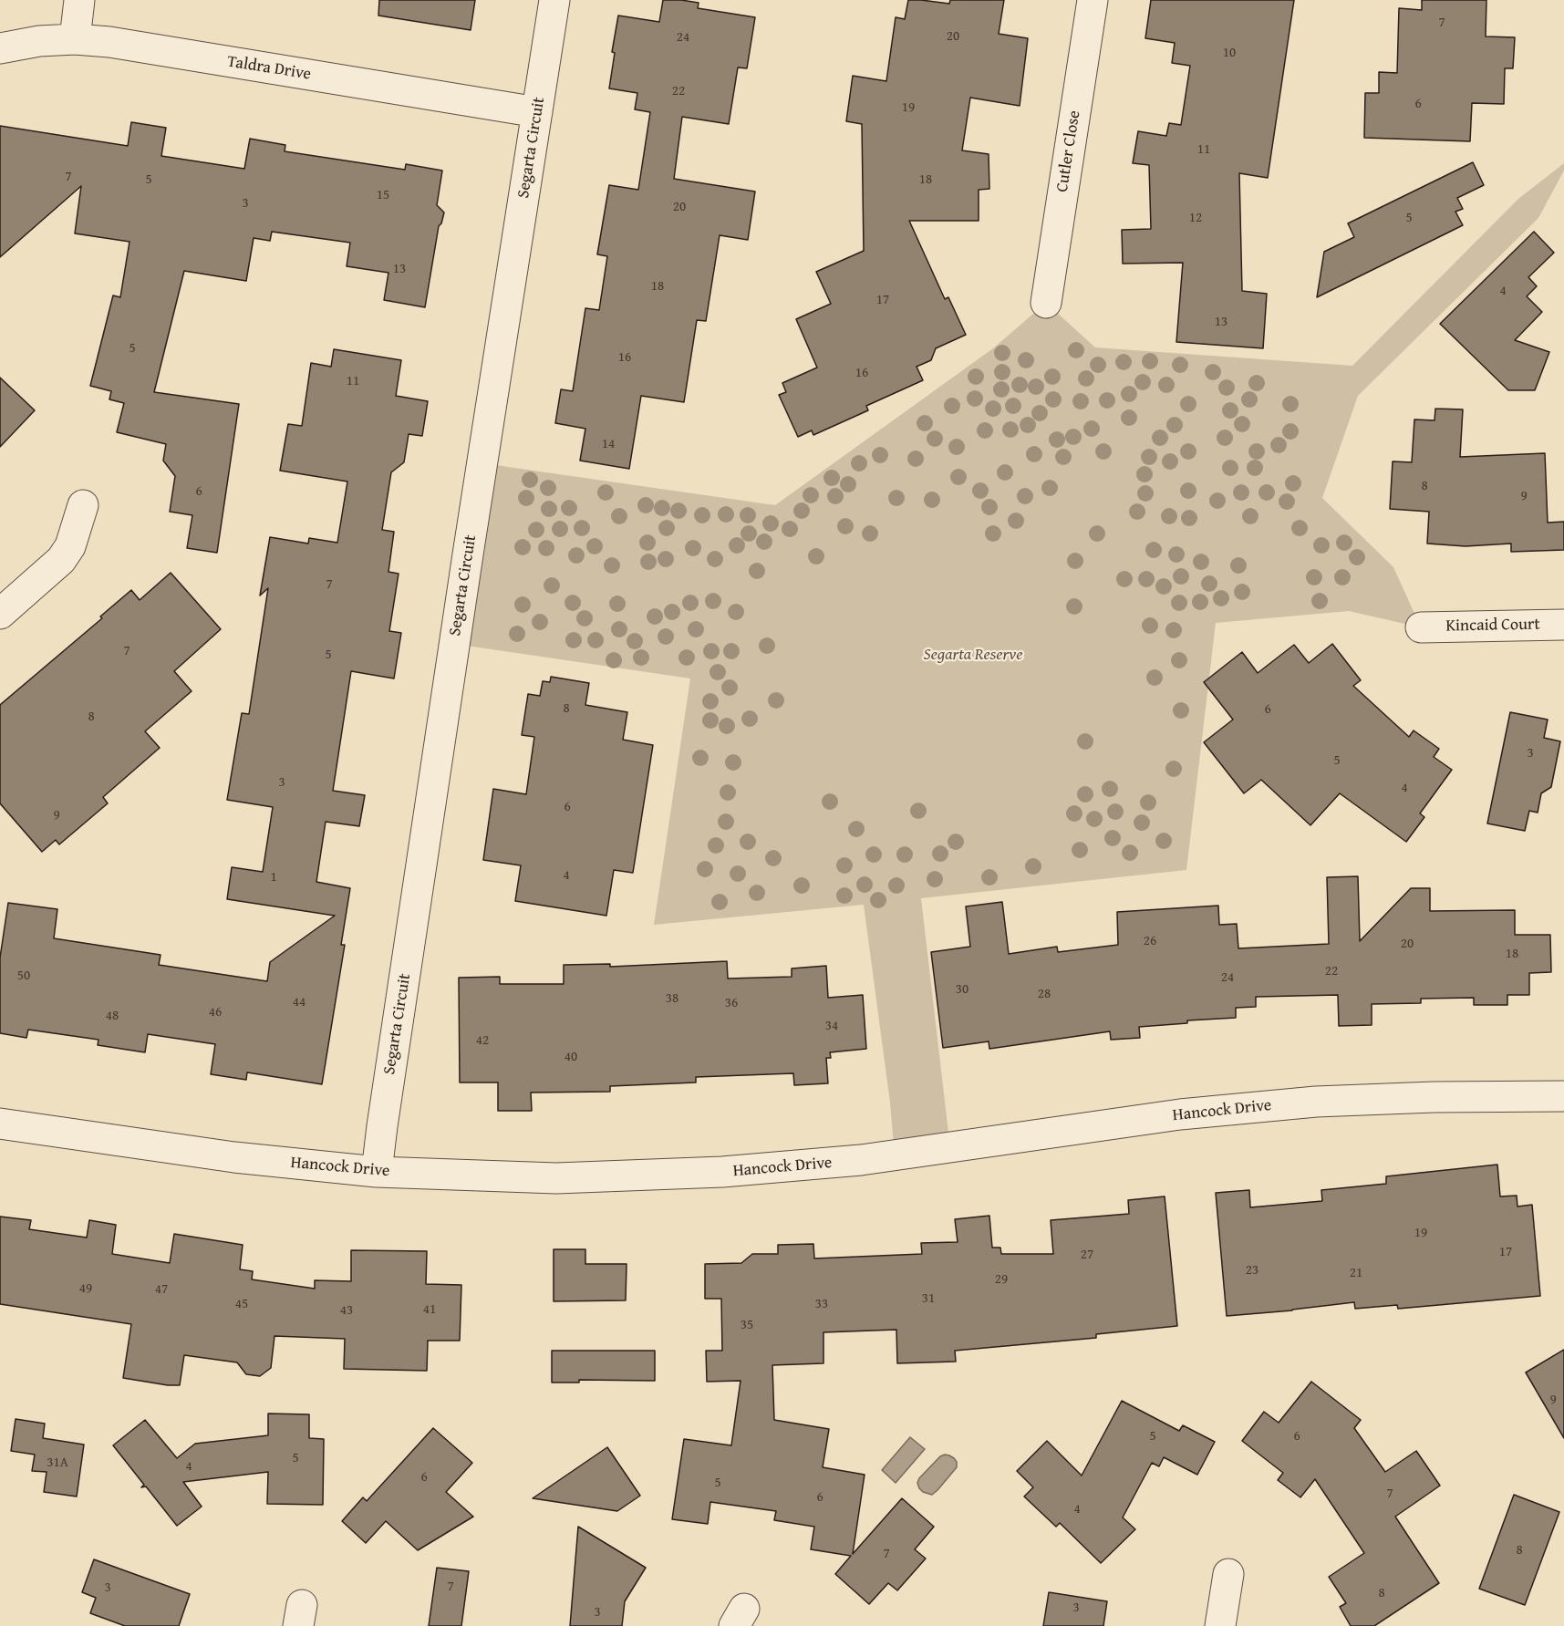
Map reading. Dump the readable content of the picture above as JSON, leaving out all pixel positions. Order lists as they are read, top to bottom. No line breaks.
{"streets":{"street":["Taldra Drive","Segarta Circuit","Cutler Close","Kincaid Court","Hancock Drive"]},"crossings":[["Taldra Drive","Segarta Circuit"],["Segarta Circuit","Hancock Drive"]],"parks":["Segarta Reserve"],"house_numbers":["7","20","24","10","22","6","19","11","7","5","18","15","3","20","12","5","13","18","4","17","13","5","16","16","11","14","8","6","9","7","7","5","8","6","8","3","5","3","4","6","9","4","1","26","20","18","22","50","24","30","28","38","44","36","46","48","34","42","40","19","17","27","23","21","29","49","47","31","45","33","41","43","35","9","5","6","5","31A","4","6","5","7","6","4","8","7","7","3","8","3","3"]}
